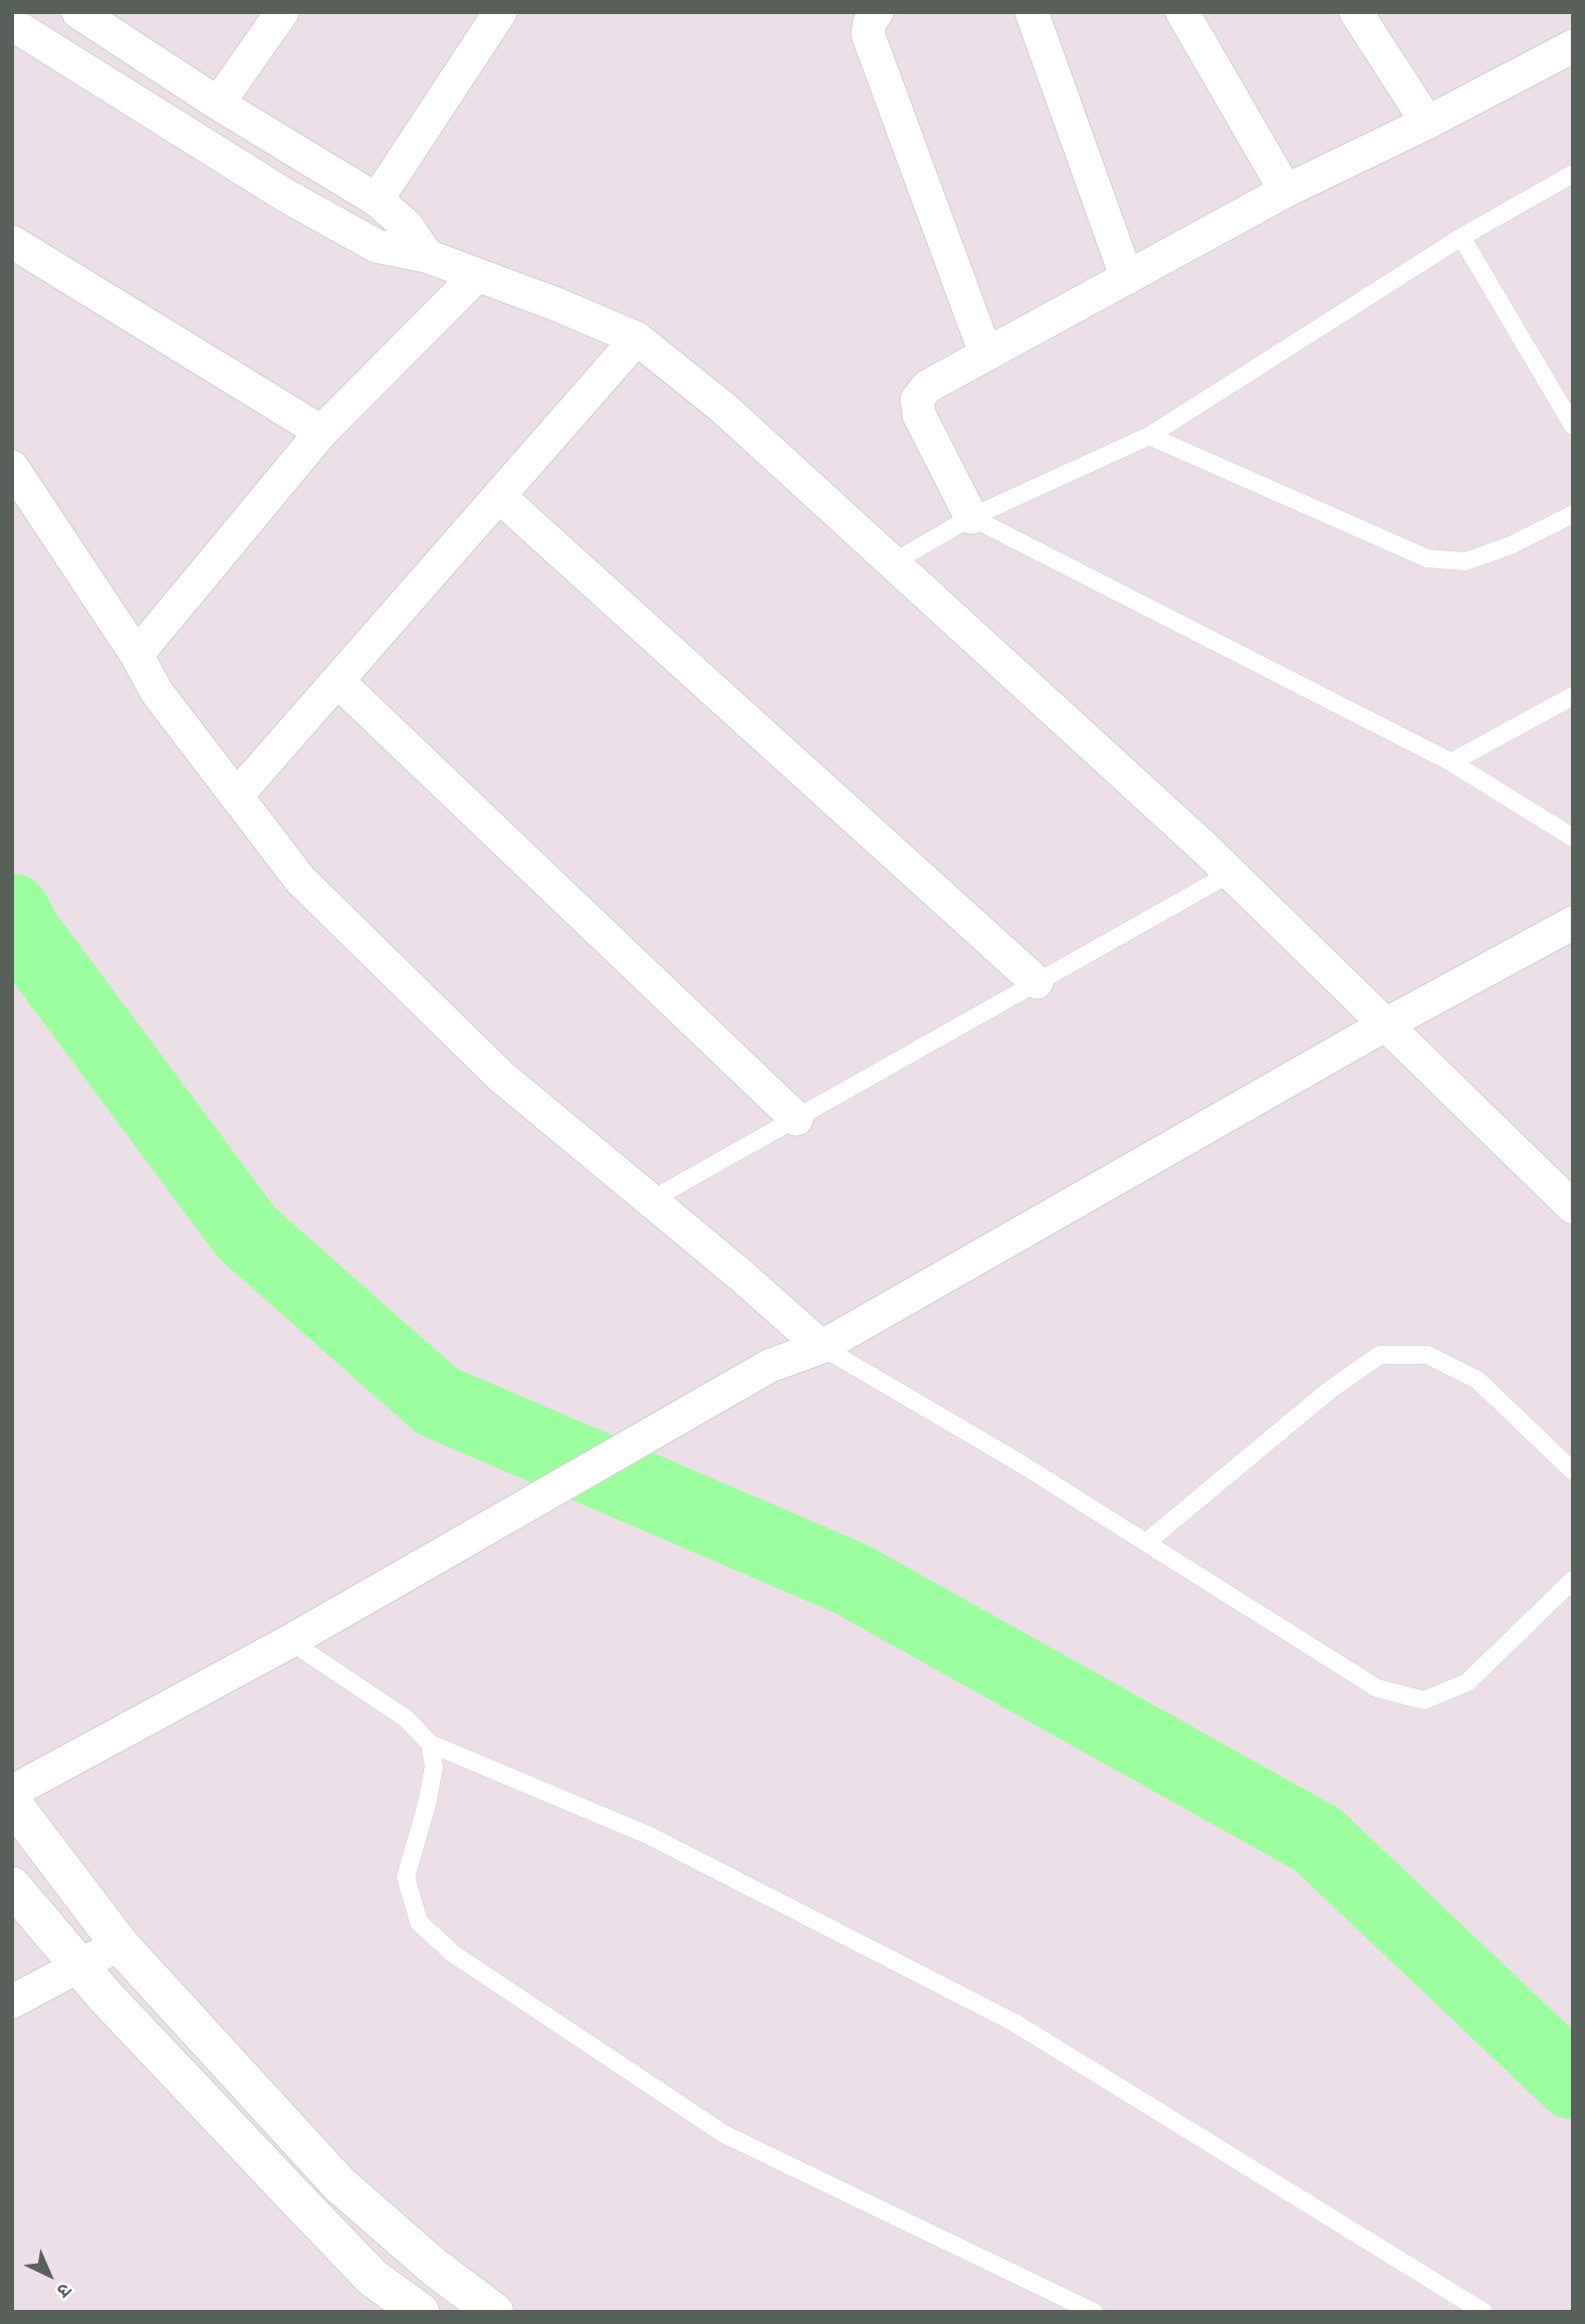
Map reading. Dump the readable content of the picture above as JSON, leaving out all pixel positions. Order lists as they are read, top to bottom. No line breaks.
{"north":"bottom right"}
